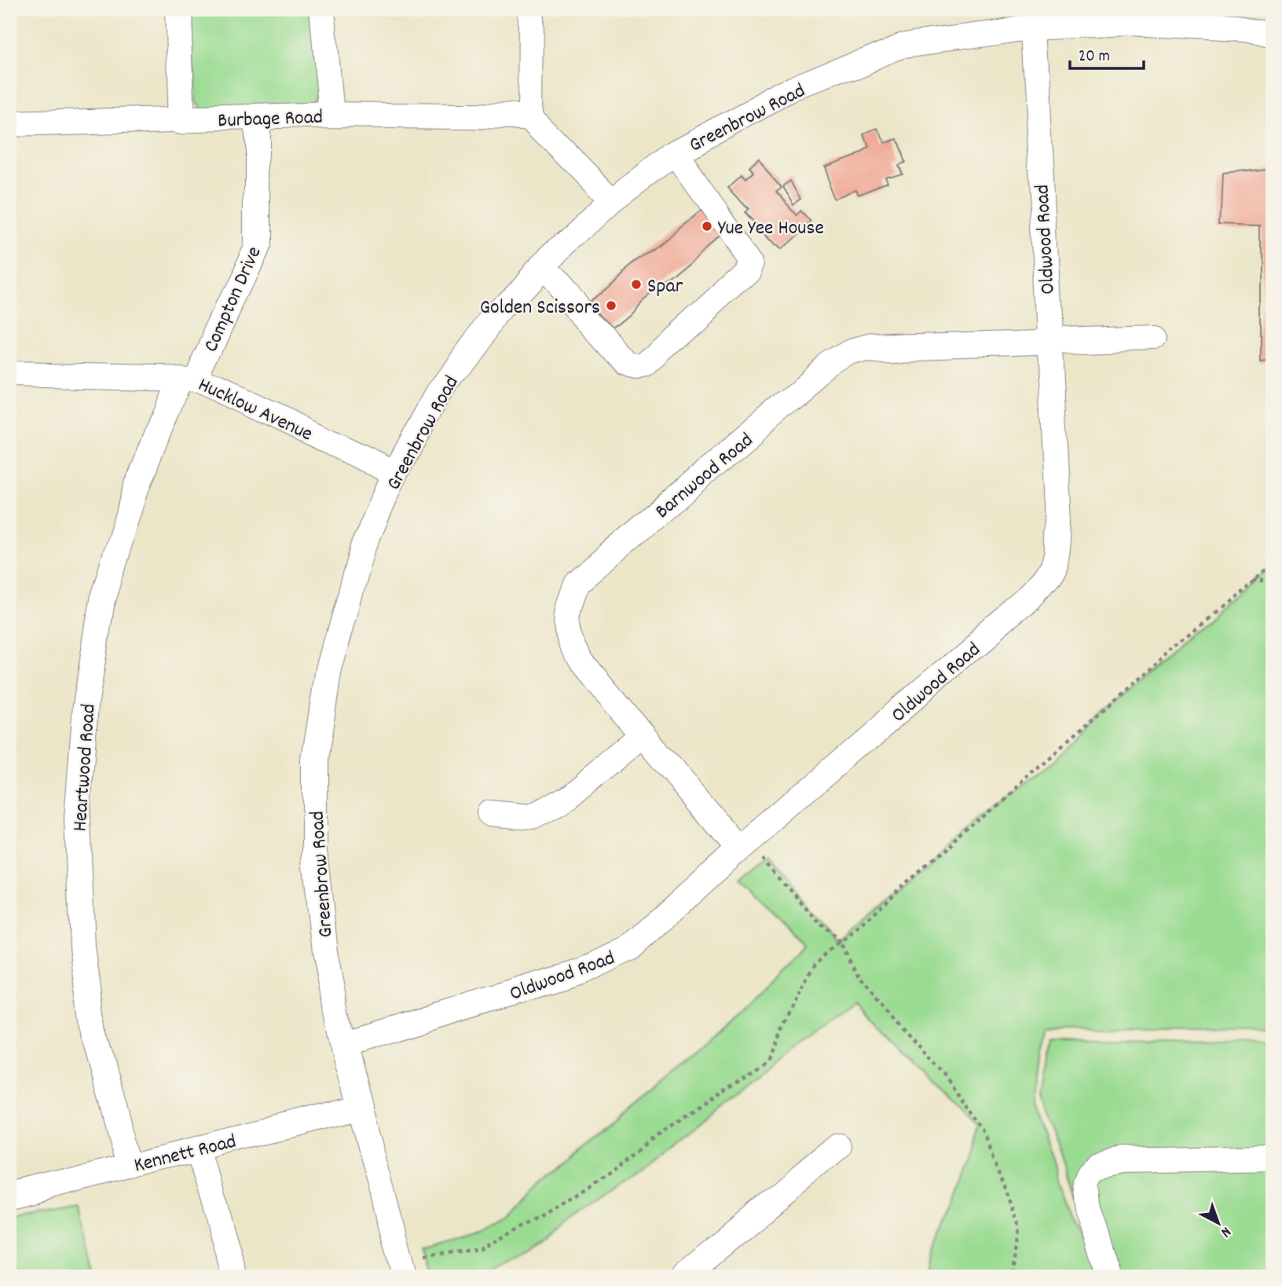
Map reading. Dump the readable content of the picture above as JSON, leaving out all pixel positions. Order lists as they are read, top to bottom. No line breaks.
{"streets":{"street":["Greenbrow Road","Burbage Road","Oldwood Road","Compton Drive","Hucklow Avenue","Barnwood Road","Heartwood Road","Kennett Road"]},"crossings":[["Greenbrow Road","Oldwood Road"],["Greenbrow Road","Hucklow Avenue"],["Greenbrow Road","Kennett Road"],["Burbage Road","Compton Drive"],["Oldwood Road","Barnwood Road"],["Compton Drive","Hucklow Avenue"],["Compton Drive","Heartwood Road"],["Hucklow Avenue","Heartwood Road"],["Heartwood Road","Kennett Road"]],"places":["Yue Yee House","Spar","Golden Scissors"],"scale_bar":"20 m","north":"bottom right"}
